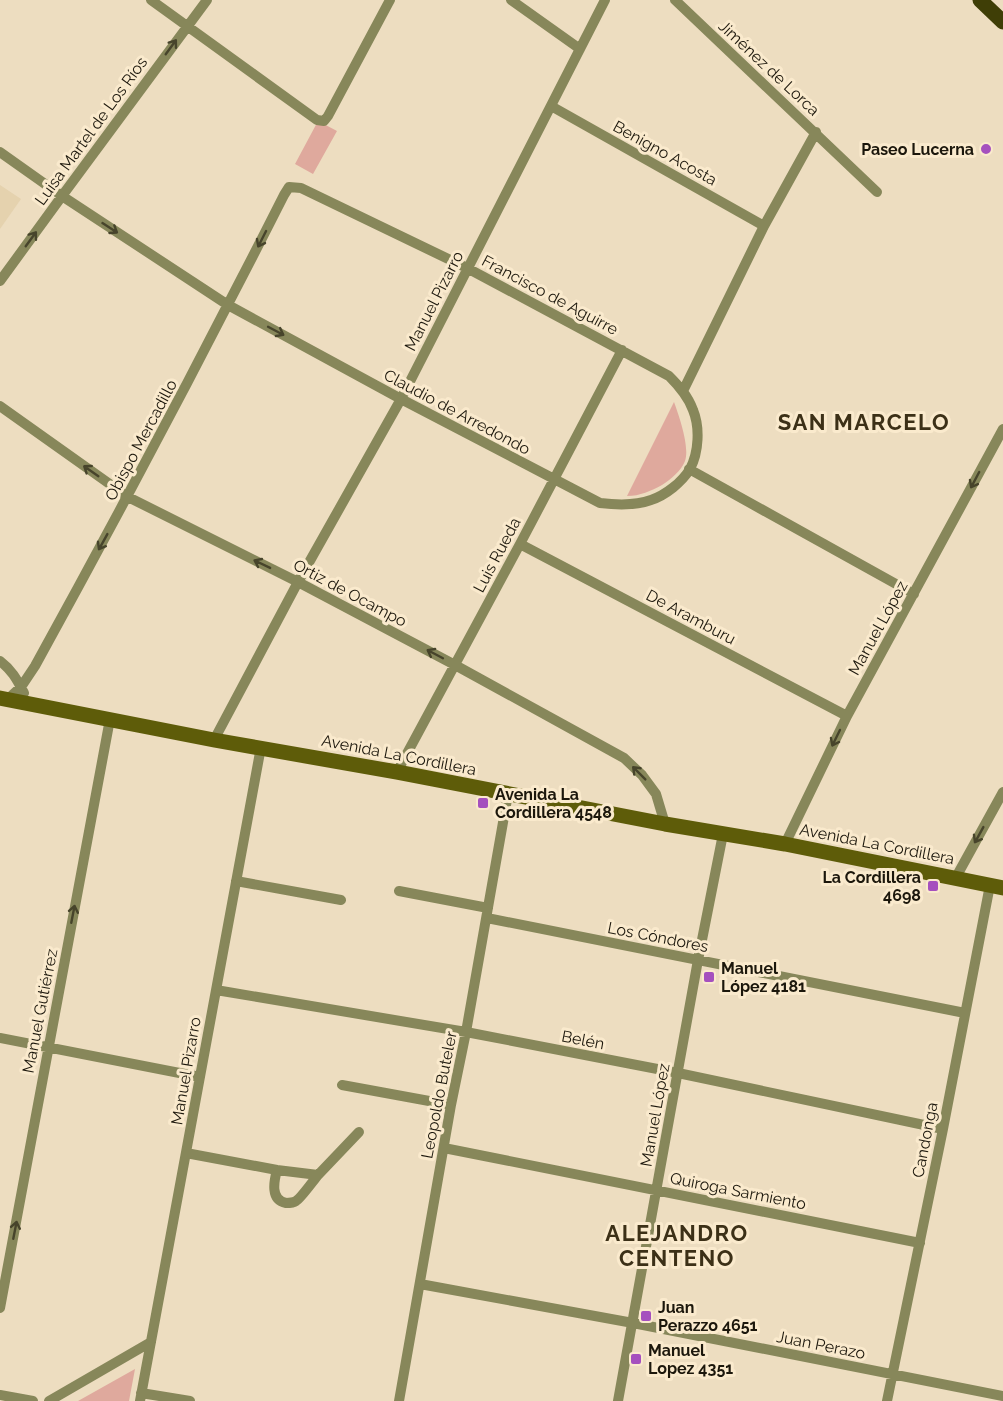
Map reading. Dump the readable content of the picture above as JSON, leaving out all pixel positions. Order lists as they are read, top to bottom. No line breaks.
{"streets":{"main road":["Avenida La Cordillera"],"street":["Jiménez de Lorca","Luisa Martel de Los Ríos","Benigno Acosta","Francisco de Aguirre","Manuel Pizarro","Claudio de Arredondo","Obispo Mercadillo","Luis Rueda","Ortiz de Ocampo","De Aramburu","Manuel López","Los Cóndores","Manuel Gutiérrez","Belén","Leopoldo Buteler","Candonga","Quiroga Sarmiento","Juan Perazo"]},"crossings":[["Luisa Martel de Los Ríos","Claudio de Arredondo"],["Benigno Acosta","Manuel Pizarro"],["Francisco de Aguirre","Manuel Pizarro"],["Francisco de Aguirre","Claudio de Arredondo"],["Francisco de Aguirre","Obispo Mercadillo"],["Francisco de Aguirre","Luis Rueda"],["Manuel Pizarro","Claudio de Arredondo"],["Manuel Pizarro","Ortiz de Ocampo"],["Manuel Pizarro","Avenida La Cordillera"],["Manuel Pizarro","Belén"],["Claudio de Arredondo","Obispo Mercadillo"],["Claudio de Arredondo","Luis Rueda"],["Obispo Mercadillo","Ortiz de Ocampo"],["Obispo Mercadillo","Avenida La Cordillera"],["Luis Rueda","Ortiz de Ocampo"],["Luis Rueda","De Aramburu"],["Luis Rueda","Avenida La Cordillera"],["Ortiz de Ocampo","Avenida La Cordillera"],["De Aramburu","Manuel López"],["Manuel López","Avenida La Cordillera"],["Manuel López","Los Cóndores"],["Manuel López","Belén"],["Manuel López","Quiroga Sarmiento"],["Manuel López","Juan Perazo"],["Avenida La Cordillera","Manuel Gutiérrez"],["Avenida La Cordillera","Leopoldo Buteler"],["Avenida La Cordillera","Candonga"],["Los Cóndores","Leopoldo Buteler"],["Los Cóndores","Candonga"],["Belén","Leopoldo Buteler"],["Belén","Candonga"],["Leopoldo Buteler","Quiroga Sarmiento"],["Leopoldo Buteler","Juan Perazo"],["Candonga","Quiroga Sarmiento"],["Candonga","Juan Perazo"]],"one_way":["Luisa Martel de Los Ríos","Claudio de Arredondo","Obispo Mercadillo","Ortiz de Ocampo","Manuel Gutiérrez"],"districts":["SAN MARCELO","ALEJANDRO CENTENO"],"places":{"other":["Paseo Lucerna"],"transit":["Avenida La Cordillera 4548","La Cordillera 4698","Manuel López 4181","Juan Perazzo 4651","Manuel Lopez 4351"]}}
